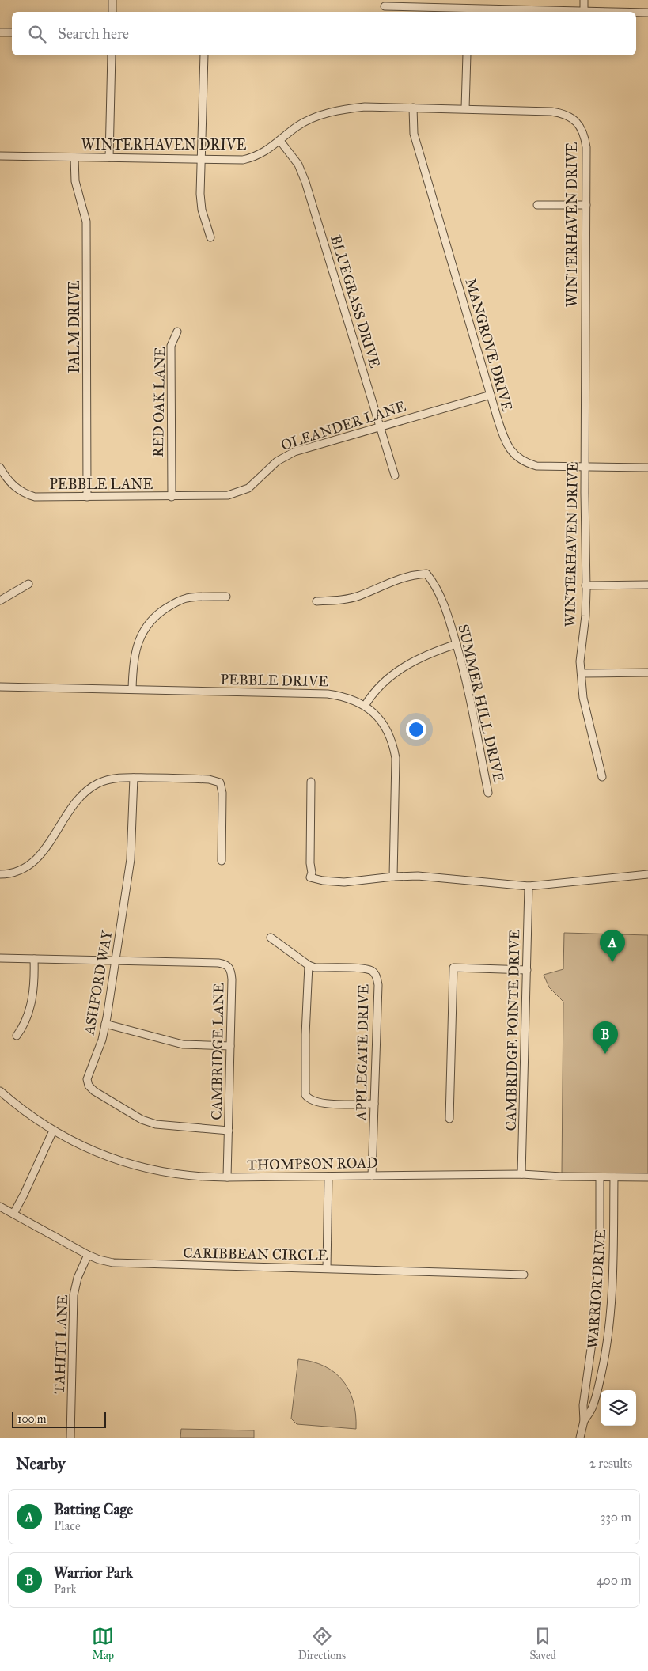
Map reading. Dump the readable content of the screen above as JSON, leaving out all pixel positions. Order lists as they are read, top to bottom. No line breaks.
{"streets":{"street":["WINTERHAVEN DRIVE","BLUEGRASS DRIVE","PALM DRIVE","MANGROVE DRIVE","RED OAK LANE","OLEANDER LANE","PEBBLE LANE","PEBBLE DRIVE","SUMMER HILL DRIVE","ASHFORD WAY","CAMBRIDGE POINTE DRIVE","CAMBRIDGE LANE","APPLEGATE DRIVE","THOMPSON ROAD","CARIBBEAN CIRCLE","WARRIOR DRIVE","TAHITI LANE"]},"crossings":[["WINTERHAVEN DRIVE","BLUEGRASS DRIVE"],["WINTERHAVEN DRIVE","PALM DRIVE"],["WINTERHAVEN DRIVE","MANGROVE DRIVE"],["BLUEGRASS DRIVE","OLEANDER LANE"],["PALM DRIVE","PEBBLE LANE"],["MANGROVE DRIVE","OLEANDER LANE"],["RED OAK LANE","PEBBLE LANE"],["OLEANDER LANE","PEBBLE LANE"],["ASHFORD WAY","CAMBRIDGE LANE"],["CAMBRIDGE POINTE DRIVE","THOMPSON ROAD"],["CAMBRIDGE LANE","THOMPSON ROAD"],["APPLEGATE DRIVE","THOMPSON ROAD"],["THOMPSON ROAD","WARRIOR DRIVE"],["CARIBBEAN CIRCLE","TAHITI LANE"]],"scale_bar":"100 m","page":{"search":"Search here","pins":["A","B"],"scale":"100 m","heading":["Nearby","2 results"],"list":[{"mark":"A","name":"Batting Cage","note":"Place","value":"330 m"},{"mark":"B","name":"Warrior Park","note":"Park","value":"400 m"}],"nav":["Map","Directions","Saved"]}}
